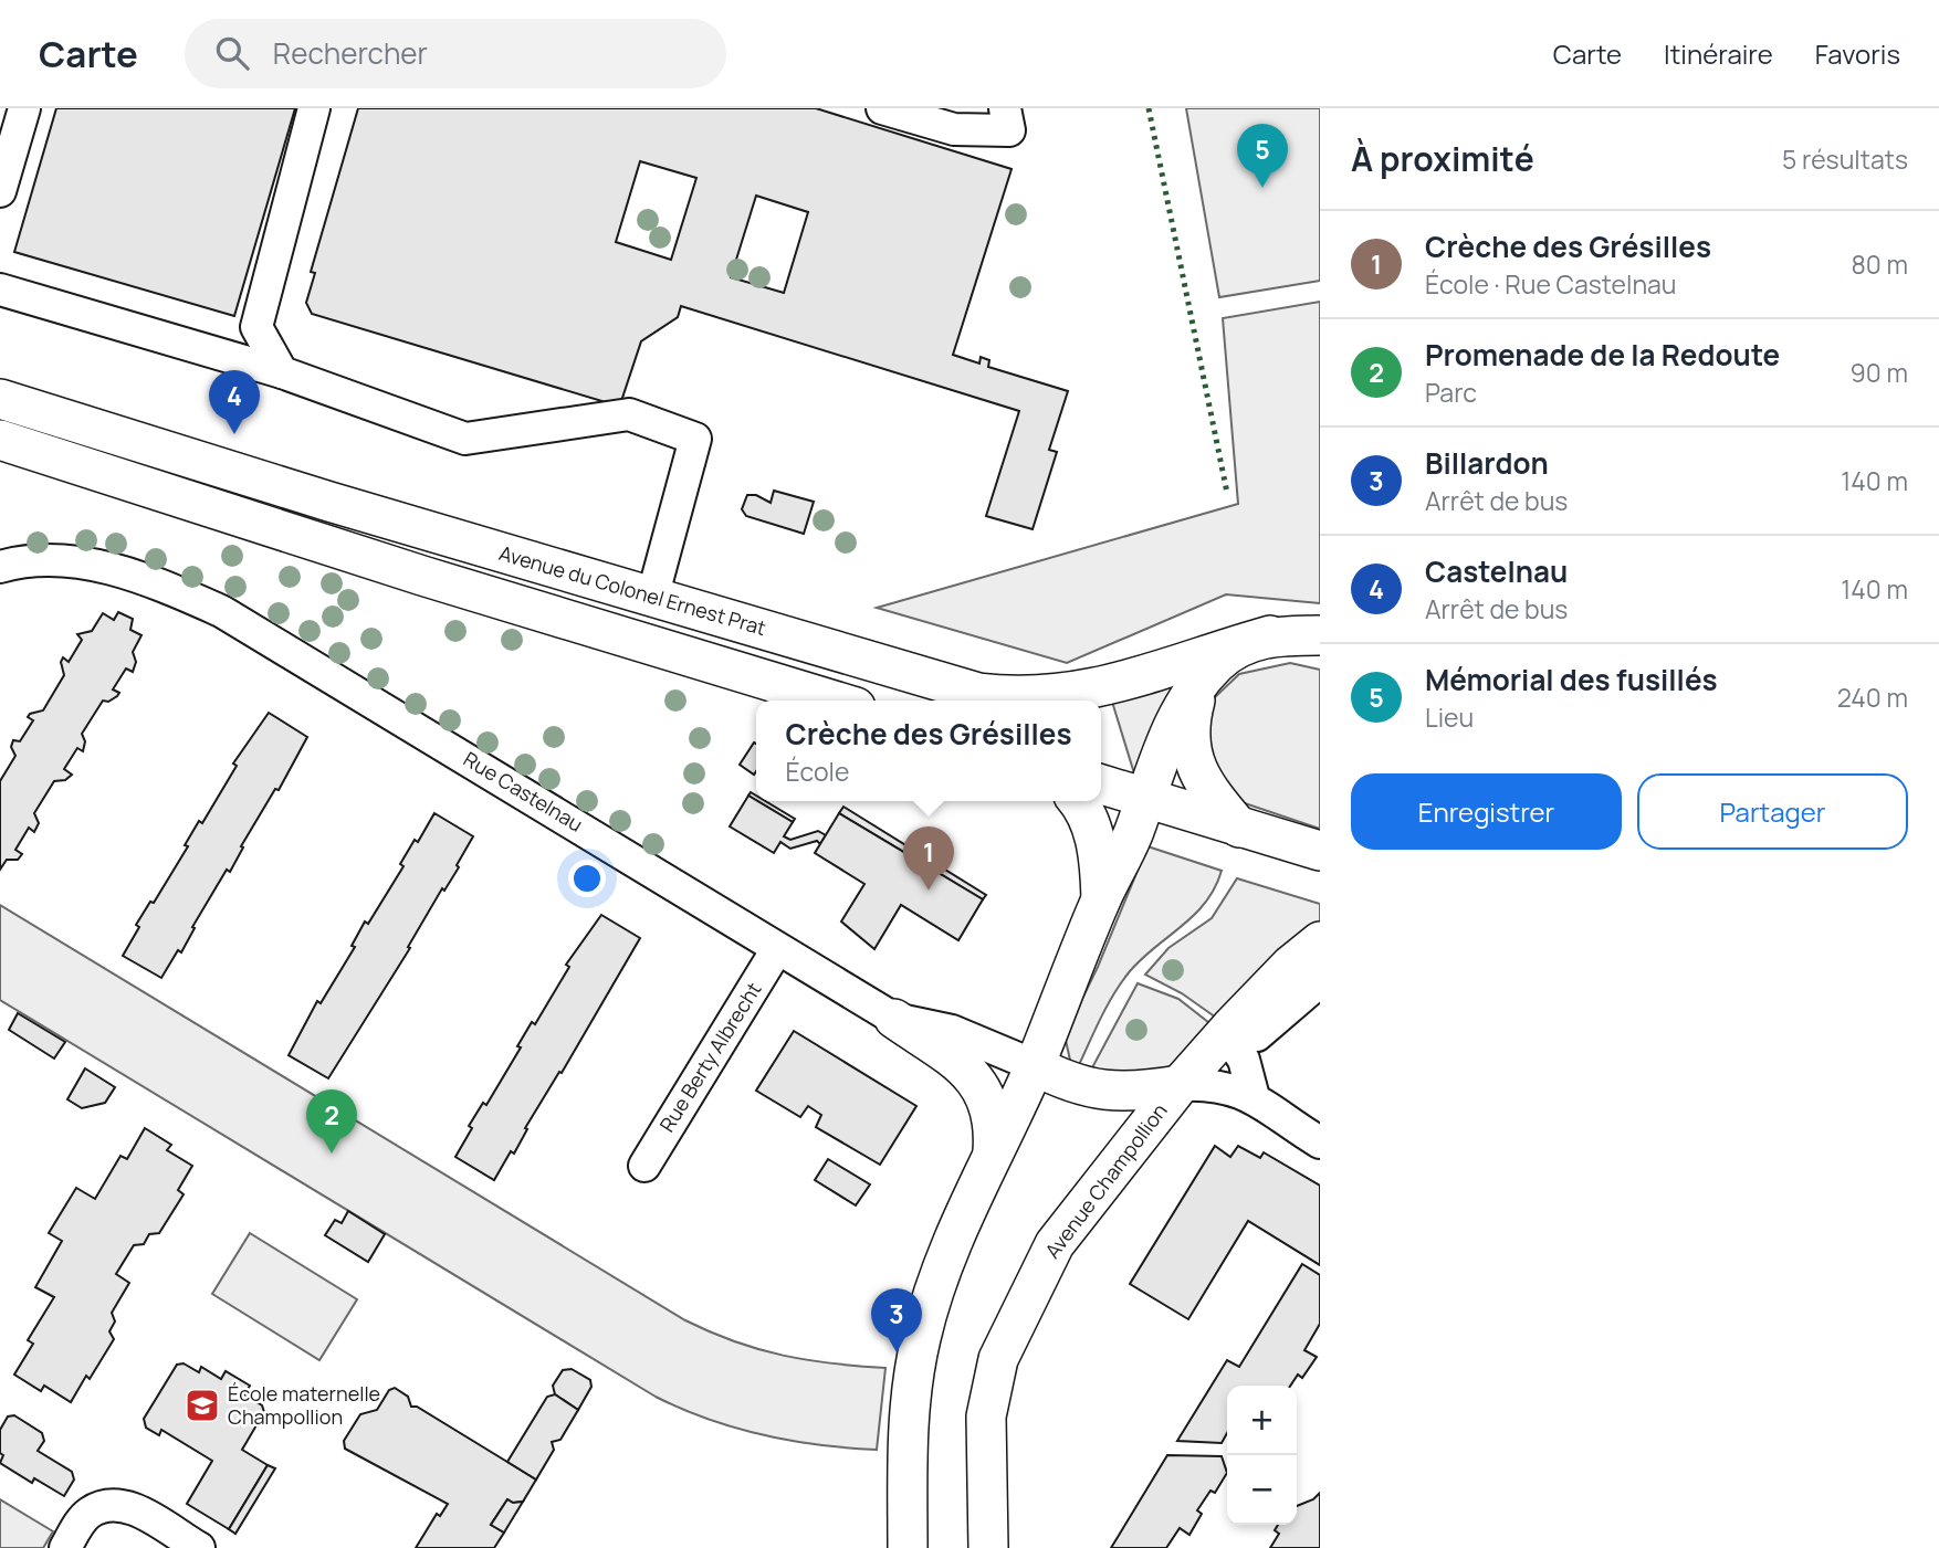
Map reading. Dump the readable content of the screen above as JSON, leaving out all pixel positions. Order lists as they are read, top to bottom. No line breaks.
{"streets":{"main road":["Avenue du Colonel Ernest Prat","Avenue Champollion"],"street":["Rue Castelnau","Rue Berty Albrecht"]},"crossings":[["Rue Castelnau","Rue Berty Albrecht"],["Rue Castelnau","Avenue Champollion"]],"places":{"school or university":["École maternelle Champollion"]},"page":{"header":"Carte","search":"Rechercher","nav":["Carte","Itinéraire","Favoris"],"heading":["À proximité","5 résultats"],"pins":["5","4","1","2","3"],"list":[{"mark":"1","name":"Crèche des Grésilles","note":"École · Rue Castelnau","value":"80 m"},{"mark":"2","name":"Promenade de la Redoute","note":"Parc","value":"90 m"},{"mark":"3","name":"Billardon","note":"Arrêt de bus","value":"140 m"},{"mark":"4","name":"Castelnau","note":"Arrêt de bus","value":"140 m"},{"mark":"5","name":"Mémorial des fusillés","note":"Lieu","value":"240 m"}],"popup":["Crèche des Grésilles","École"],"buttons":["Enregistrer","Partager"],"map_buttons":["+","−"]}}
